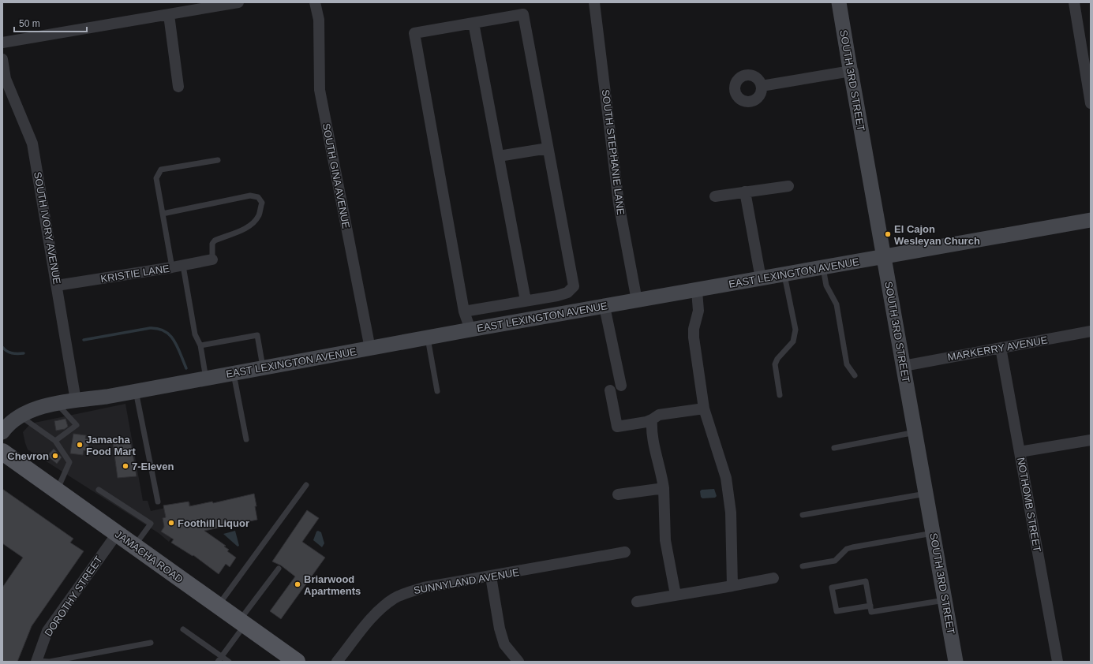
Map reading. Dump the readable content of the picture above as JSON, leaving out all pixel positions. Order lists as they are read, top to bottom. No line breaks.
{"streets":{"main road":["JAMACHA ROAD"],"street":["SOUTH 3RD STREET","SOUTH STEPHANIE LANE","SOUTH GINA AVENUE","SOUTH IVORY AVENUE","EAST LEXINGTON AVENUE","KRISTIE LANE","MARKERRY AVENUE","NOTHOMB STREET","SUNNYLAND AVENUE","DOROTHY STREET"]},"crossings":[["SOUTH 3RD STREET","EAST LEXINGTON AVENUE"],["SOUTH 3RD STREET","MARKERRY AVENUE"],["SOUTH STEPHANIE LANE","EAST LEXINGTON AVENUE"],["SOUTH GINA AVENUE","EAST LEXINGTON AVENUE"],["SOUTH IVORY AVENUE","EAST LEXINGTON AVENUE"],["SOUTH IVORY AVENUE","KRISTIE LANE"],["MARKERRY AVENUE","NOTHOMB STREET"],["JAMACHA ROAD","DOROTHY STREET"]],"places":["El Cajon Wesleyan Church","Jamacha Food Mart","Chevron","7-Eleven","Foothill Liquor","Briarwood Apartments"],"scale_bar":"50 m"}
